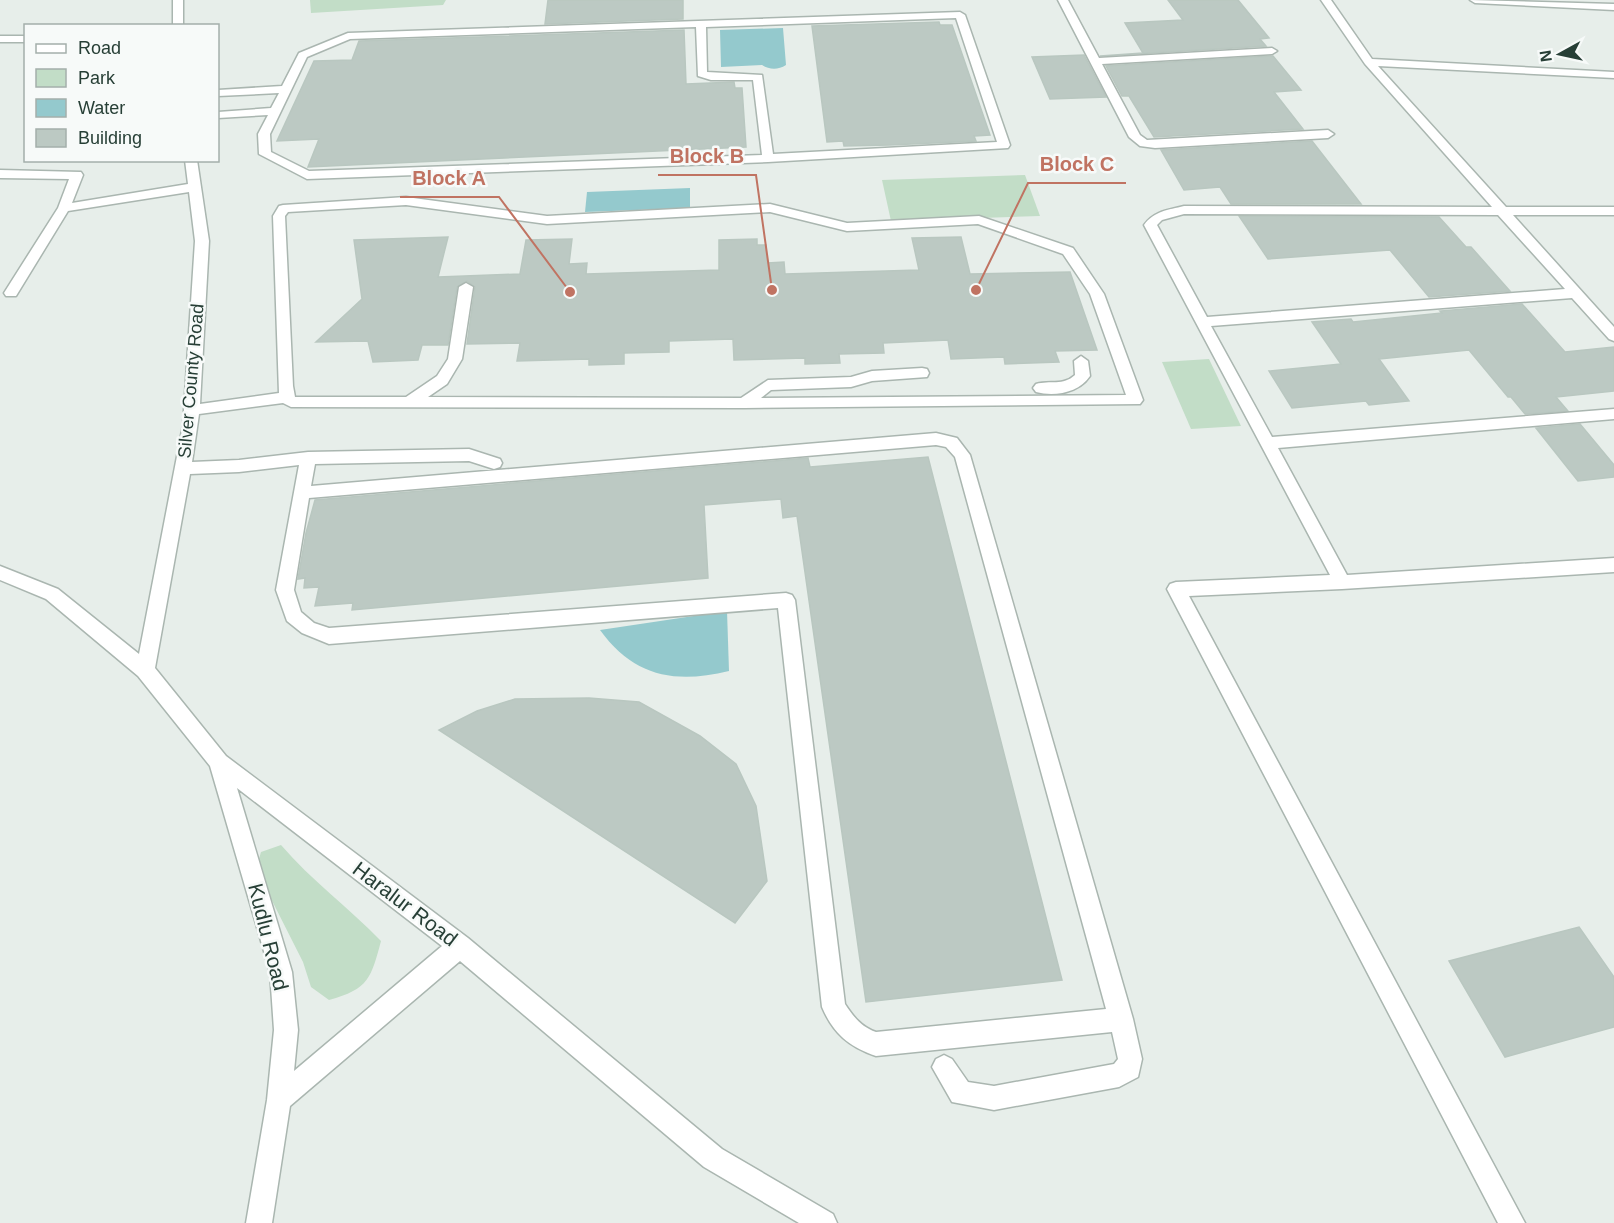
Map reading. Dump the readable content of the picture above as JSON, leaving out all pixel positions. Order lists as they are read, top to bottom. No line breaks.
{"streets":{"street":["Silver County Road","Haralur Road","Kudlu Road"]},"crossings":[["Silver County Road","Haralur Road"],["Haralur Road","Kudlu Road"]],"places":["Block B","Block C","Block A"],"legend":["Road","Park","Water","Building"],"north":"left"}
